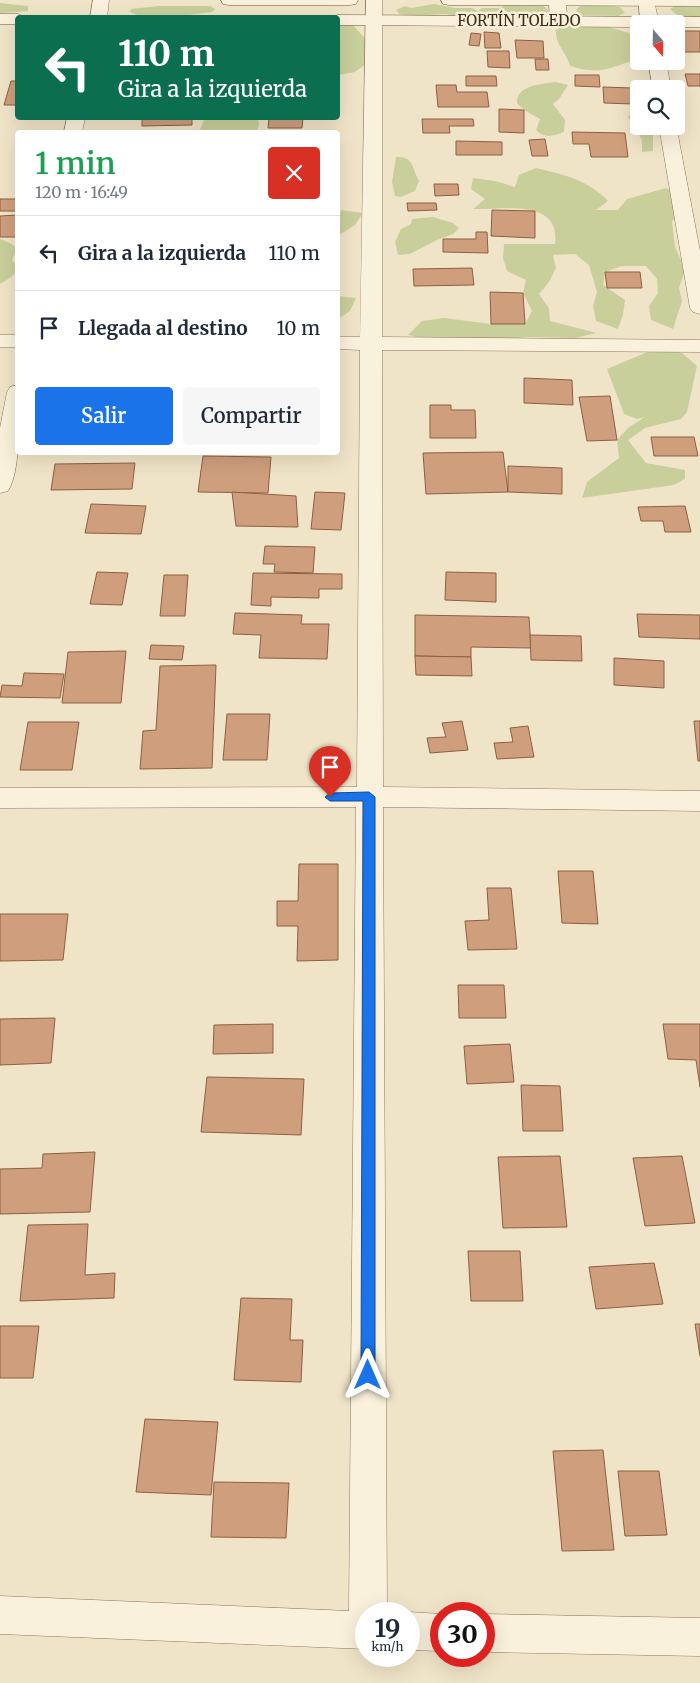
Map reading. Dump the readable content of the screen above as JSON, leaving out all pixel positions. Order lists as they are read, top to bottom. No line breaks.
{"streets":{"street":["FORTÍN TOLEDO"]},"north":"bottom","page":{"turn":["110 m","Gira a la izquierda"],"heading":["1 min","120 m · 16:49"],"list":[{"name":"Gira a la izquierda","value":"110 m"},{"name":"Llegada al destino","value":"10 m"}],"buttons":["Salir","Compartir"],"speed":"19 km/h","limit":"30"}}
